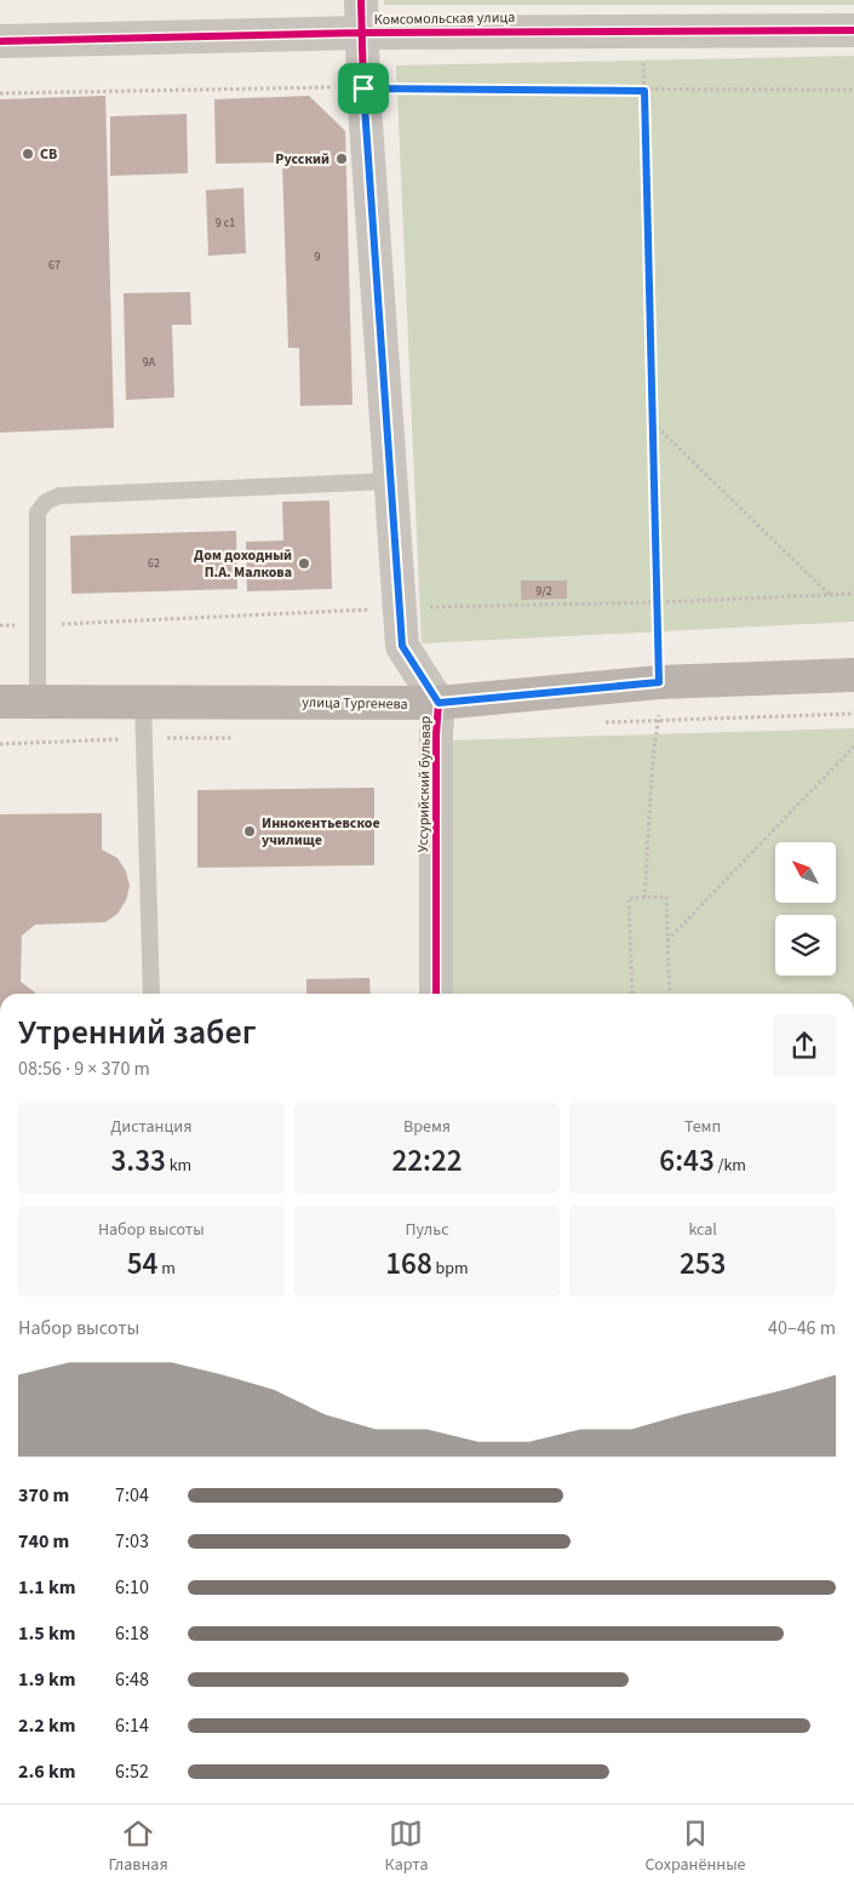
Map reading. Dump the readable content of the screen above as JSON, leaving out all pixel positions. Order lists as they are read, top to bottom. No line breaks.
{"streets":{"main road":["улица Тургенева"],"street":["Комсомольская улица","Уссурийский бульвар"]},"crossings":[["Комсомольская улица","Уссурийский бульвар"],["улица Тургенева","Уссурийский бульвар"]],"places":["СВ","Русский","Дом доходный П.А. Малкова","Иннокентьевское училище"],"house_numbers":["9 с1","9","67","9А","62","9/2"],"north":"top left","page":{"heading":["Утренний забег","08:56 · 9 × 370 m"],"stats":[["Дистанция","3.33 km"],["Время","22:22"],["Темп","6:43 /km"],["Набор высоты","54 m"],["Пульс","168 bpm"],["kcal","253"]],"chart":["Набор высоты","40–46 m"],"list":[{"name":"370 m","note":"7:04"},{"name":"740 m","note":"7:03"},{"name":"1.1 km","note":"6:10"},{"name":"1.5 km","note":"6:18"},{"name":"1.9 km","note":"6:48"},{"name":"2.2 km","note":"6:14"},{"name":"2.6 km","note":"6:52"}],"tabs":["Главная","Карта","Сохранённые"]}}
